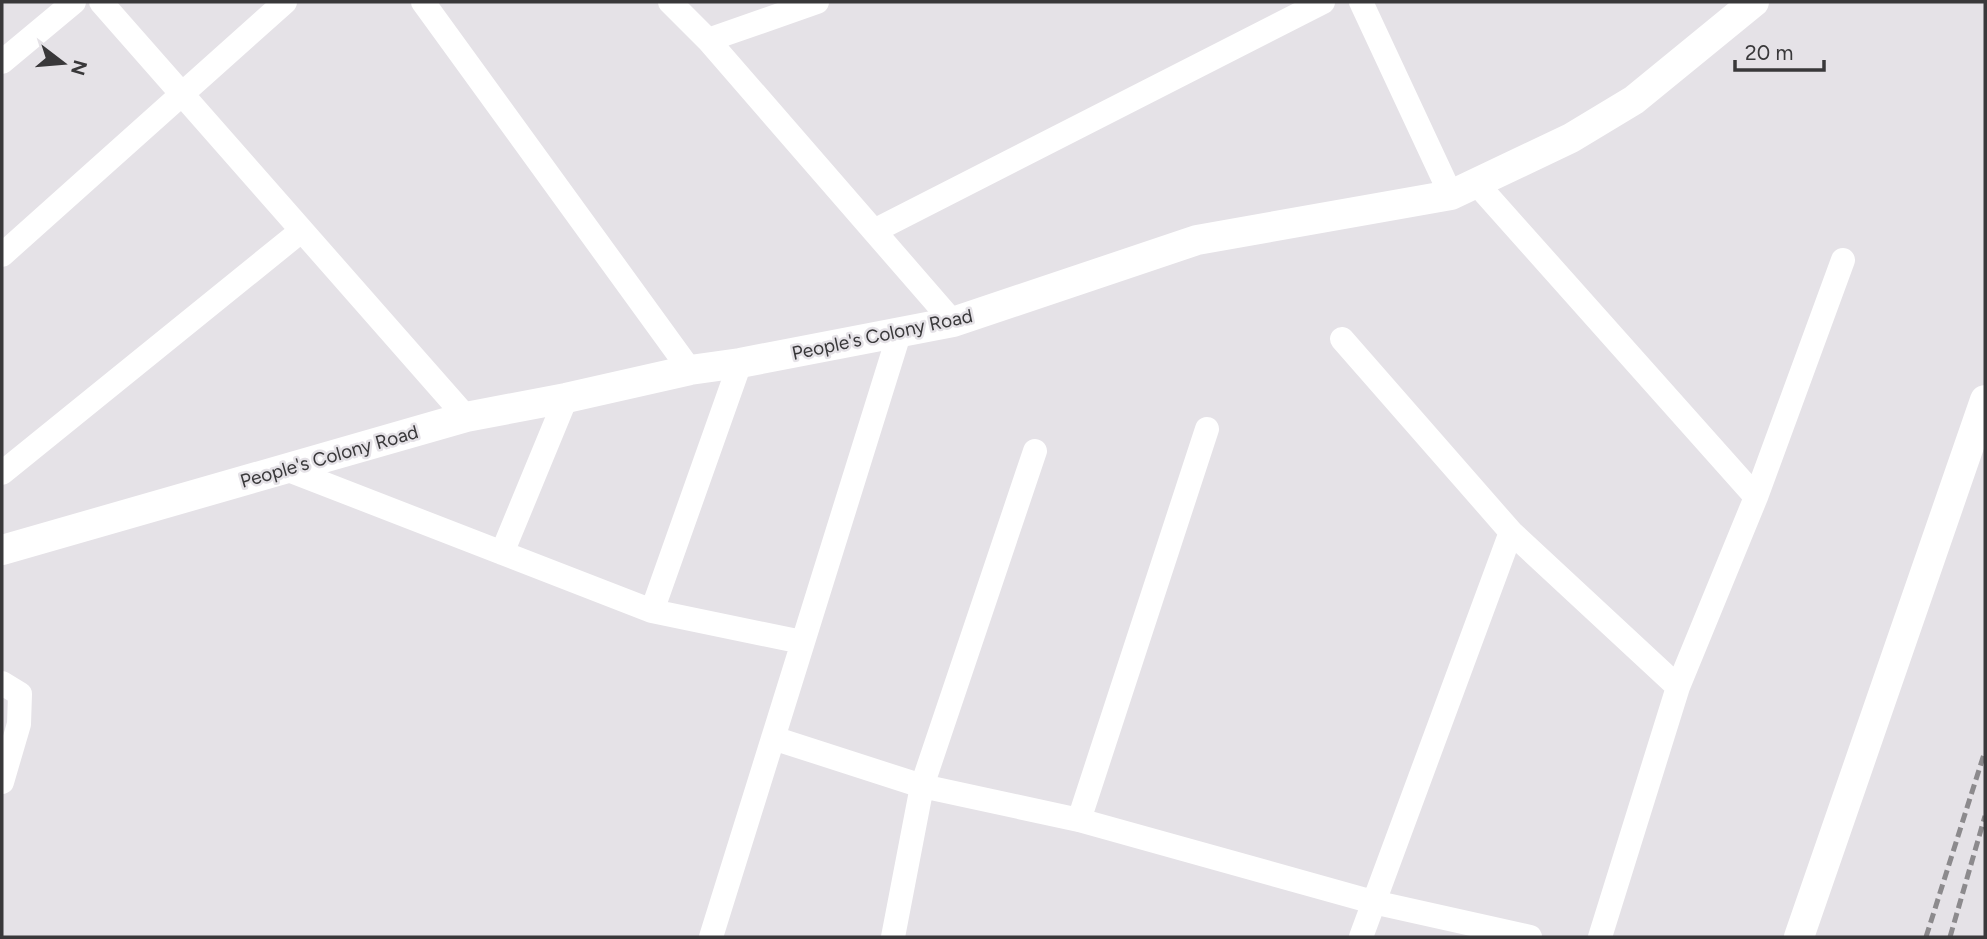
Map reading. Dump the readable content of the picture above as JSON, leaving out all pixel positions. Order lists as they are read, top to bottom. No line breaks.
{"streets":{"street":["People's Colony Road"]},"scale_bar":"20 m","north":"right"}
